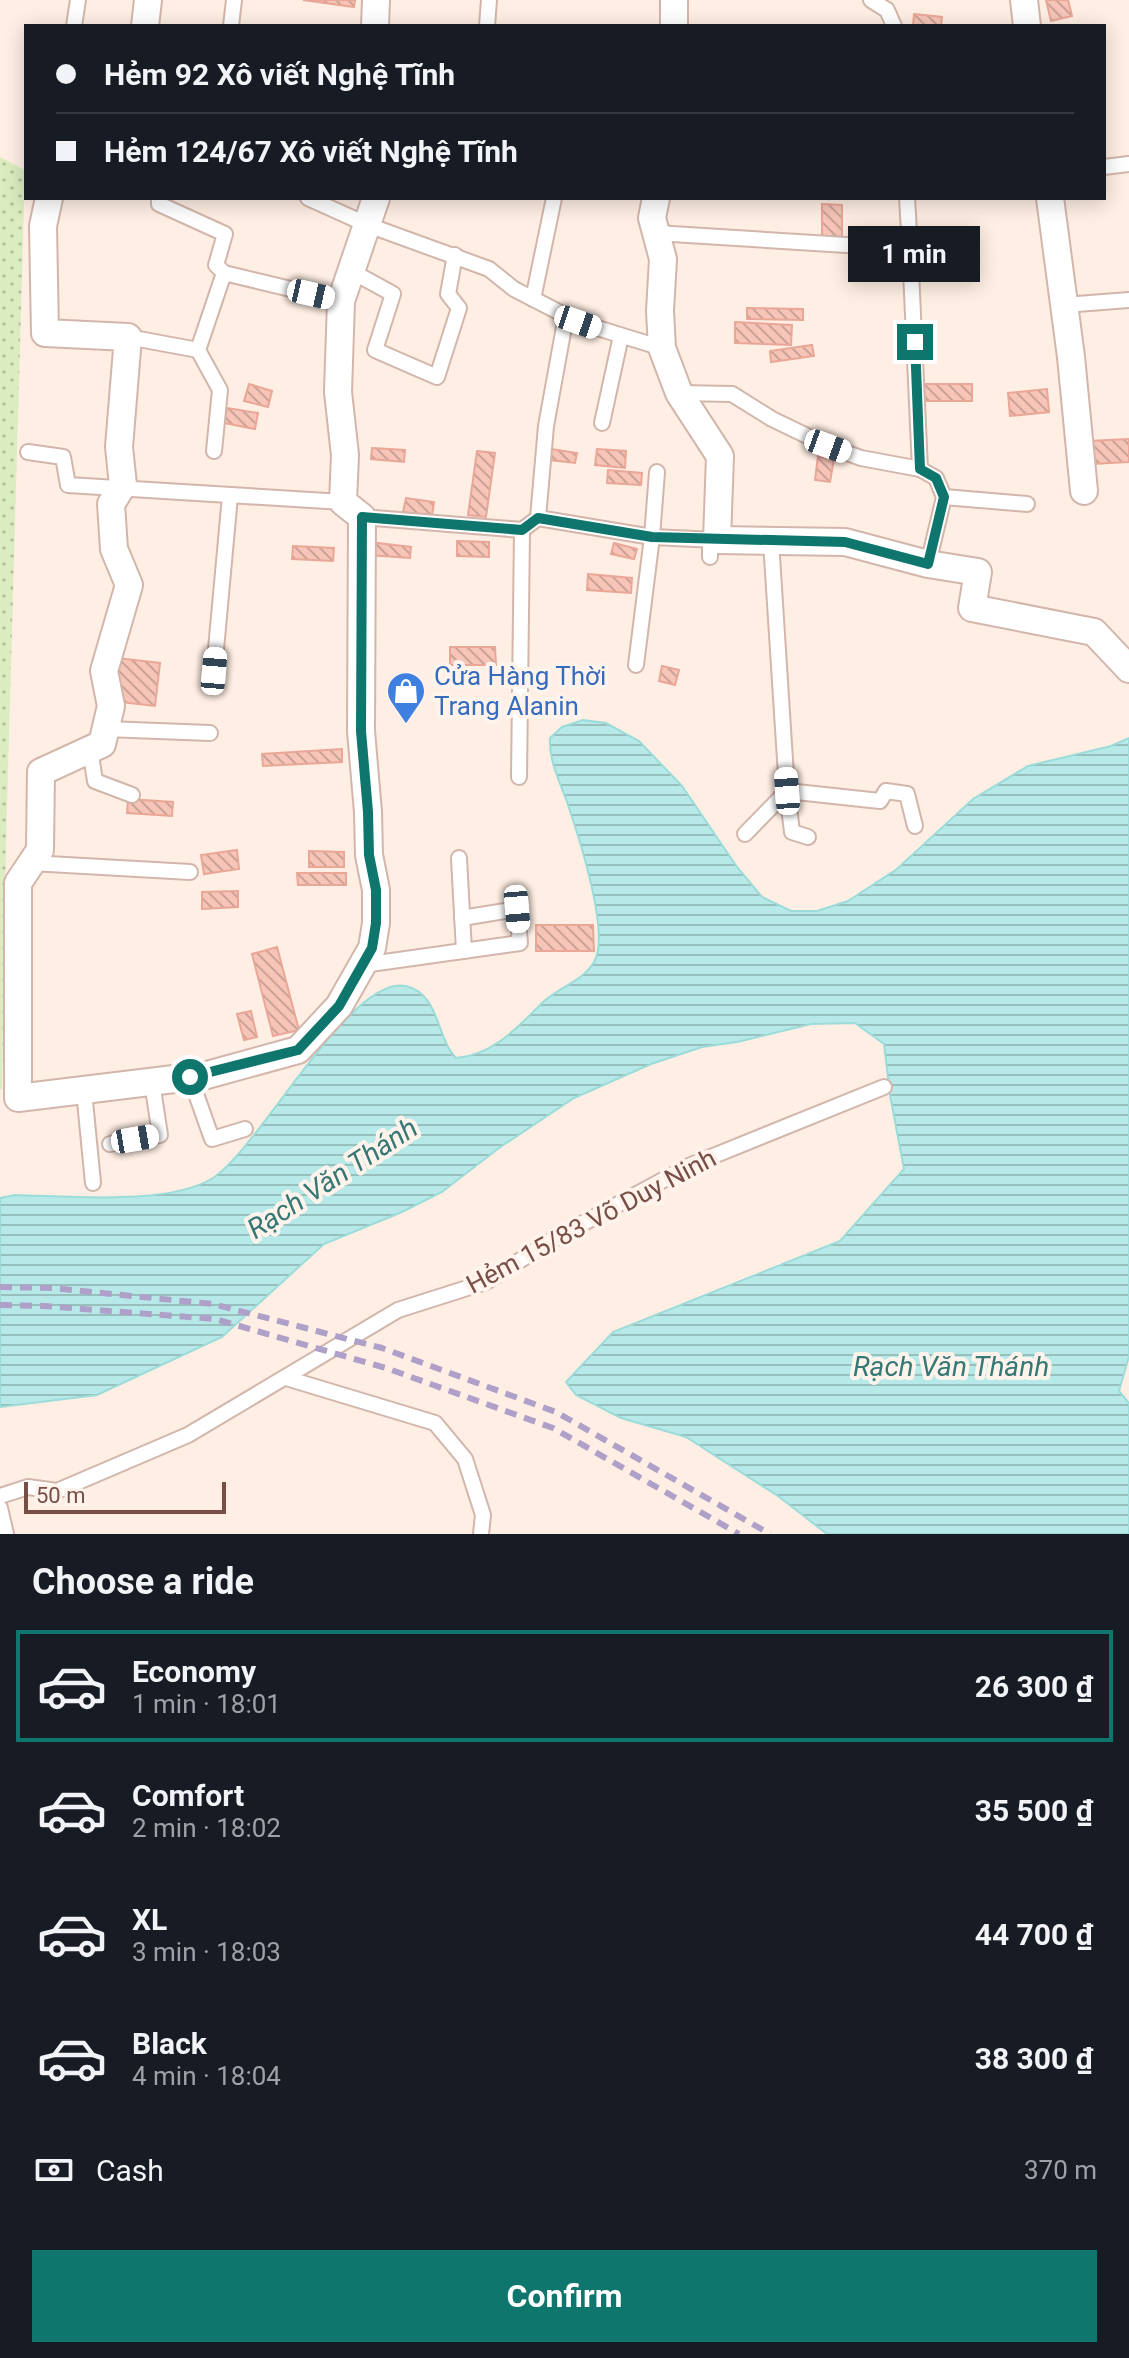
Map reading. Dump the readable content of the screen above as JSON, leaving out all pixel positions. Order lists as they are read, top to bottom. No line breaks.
{"streets":{"lane":["Hẻm 15/83 Võ Duy Ninh"]},"water":["Rạch Văn Thánh"],"places":{"shop":["Cửa Hàng Thời Trang Alanin"]},"scale_bar":"50 m","page":{"banner":["Hẻm 92 Xô viết Nghệ Tĩnh","Hẻm 124/67 Xô viết Nghệ Tĩnh"],"bubble":"1 min","scale":"50 m","heading":"Choose a ride","list":[{"name":"Economy","note":"1 min · 18:01","value":"26 300 ₫"},{"name":"Comfort","note":"2 min · 18:02","value":"35 500 ₫"},{"name":"XL","note":"3 min · 18:03","value":"44 700 ₫"},{"name":"Black","note":"4 min · 18:04","value":"38 300 ₫"}],"pay":["Cash","370 m"],"buttons":"Confirm"}}
